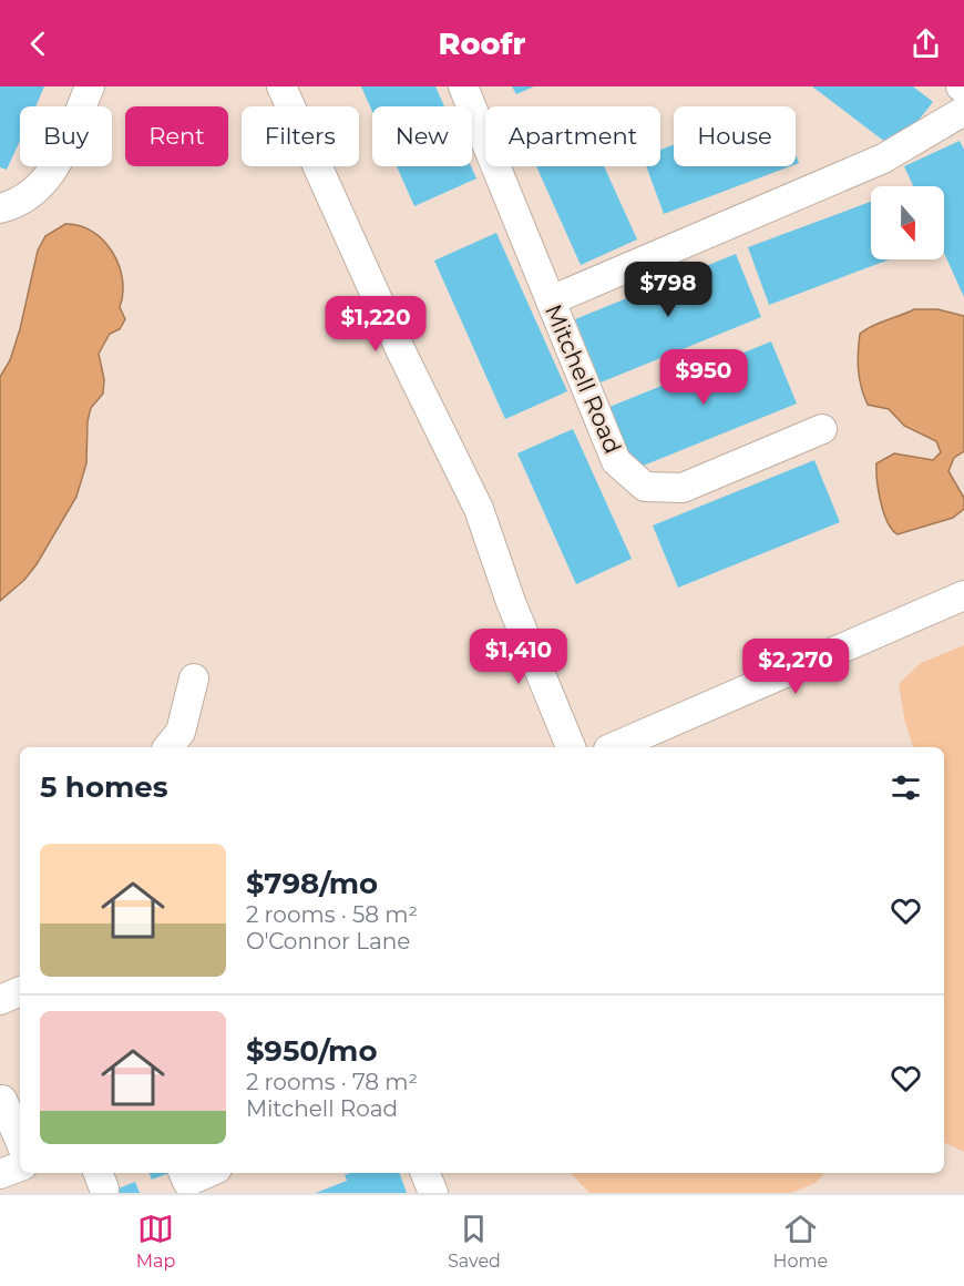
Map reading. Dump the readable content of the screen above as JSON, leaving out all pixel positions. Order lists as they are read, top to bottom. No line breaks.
{"streets":{"street":["Mitchell Road"]},"north":"bottom","page":{"header":"Roofr","chip":["Buy","Rent","Filters","New","Apartment","House"],"price":["$798","$1,220","$950","$1,410","$2,270"],"heading":"5 homes","list":[{"name":"$798/mo","note":"2 rooms · 58 m² · O'Connor Lane"},{"name":"$950/mo","note":"2 rooms · 78 m² · Mitchell Road"}],"tabs":["Map","Saved","Home"]}}
